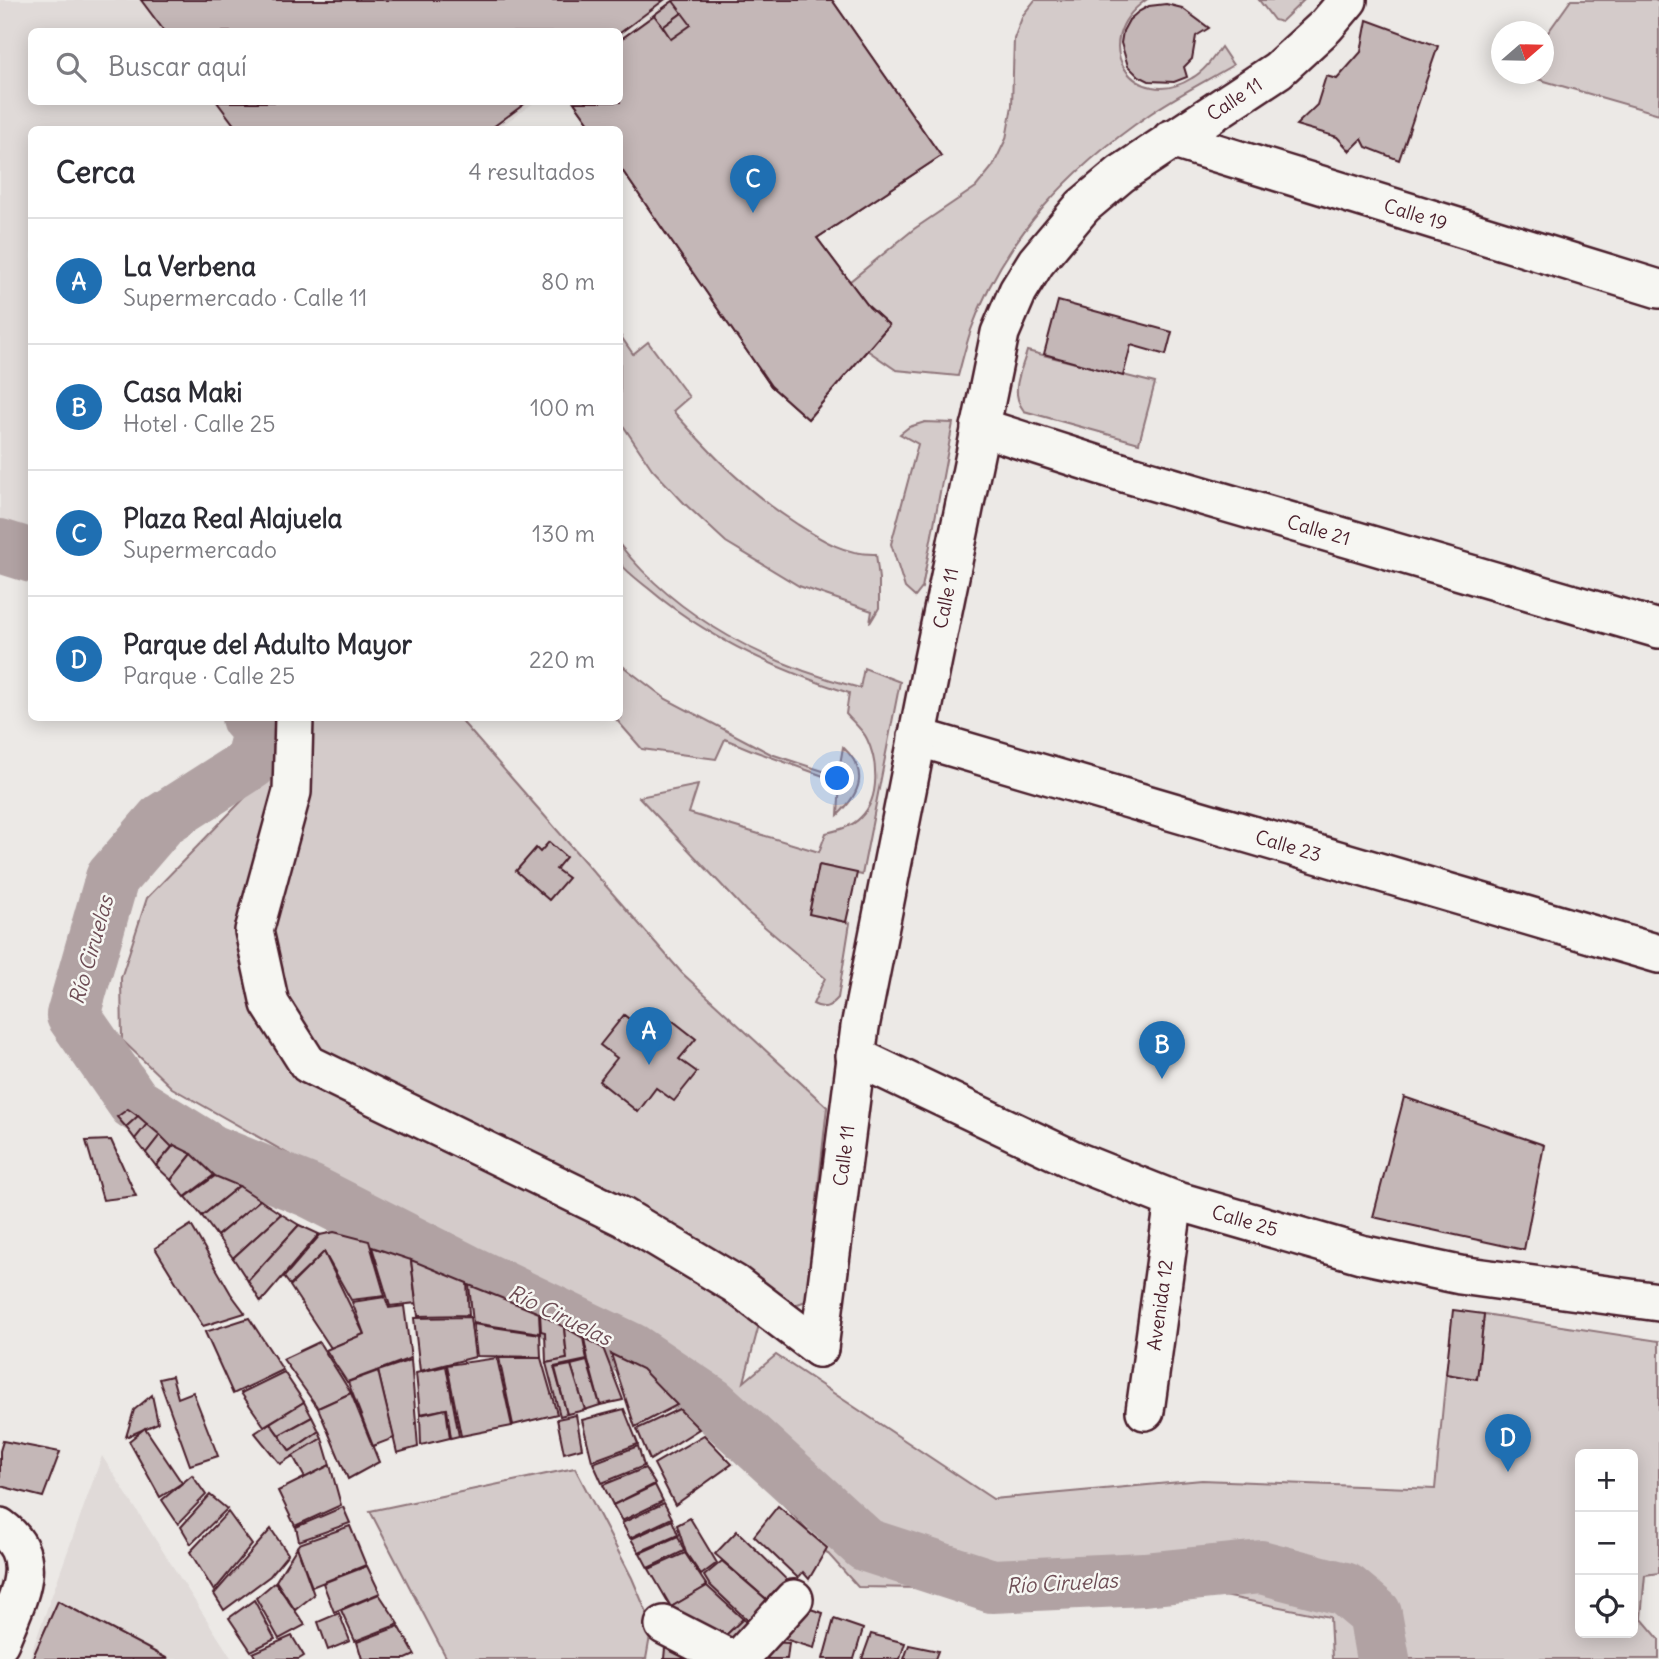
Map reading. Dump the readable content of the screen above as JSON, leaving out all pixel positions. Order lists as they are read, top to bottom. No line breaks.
{"streets":{"street":["Calle 11","Calle 19","Calle 21","Calle 23","Calle 25","Avenida 12"]},"crossings":[["Calle 11","Calle 19"],["Calle 11","Calle 21"],["Calle 11","Calle 23"],["Calle 11","Calle 25"],["Calle 25","Avenida 12"]],"water":["Río Ciruelas"],"north":"right","page":{"search":"Buscar aquí","heading":["Cerca","4 resultados"],"pins":["C","A","B","D"],"list":[{"mark":"A","name":"La Verbena","note":"Supermercado · Calle 11","value":"80 m"},{"mark":"B","name":"Casa Maki","note":"Hotel · Calle 25","value":"100 m"},{"mark":"C","name":"Plaza Real Alajuela","note":"Supermercado","value":"130 m"},{"mark":"D","name":"Parque del Adulto Mayor","note":"Parque · Calle 25","value":"220 m"}],"map_buttons":["+","−"]}}
